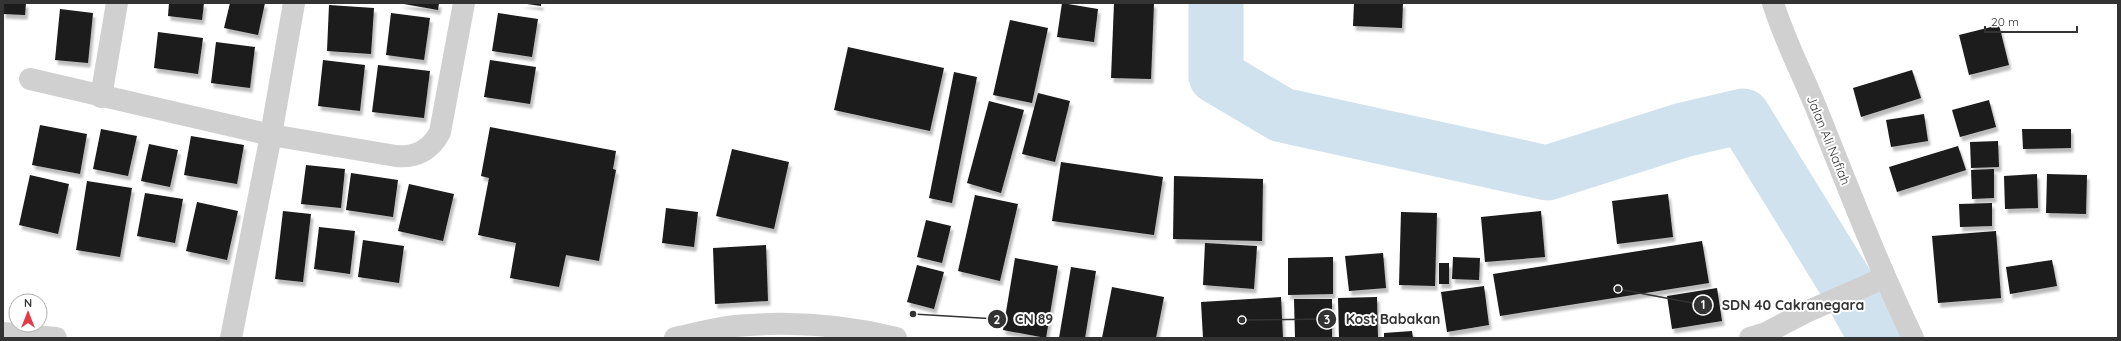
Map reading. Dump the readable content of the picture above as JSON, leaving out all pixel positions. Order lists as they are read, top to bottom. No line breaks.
{"streets":{"street":["Jalan Ali Nafiah"]},"places":["SDN 40 Cakranegara","CN 89","Kost Babakan"],"scale_bar":"20 m","north":"top"}
